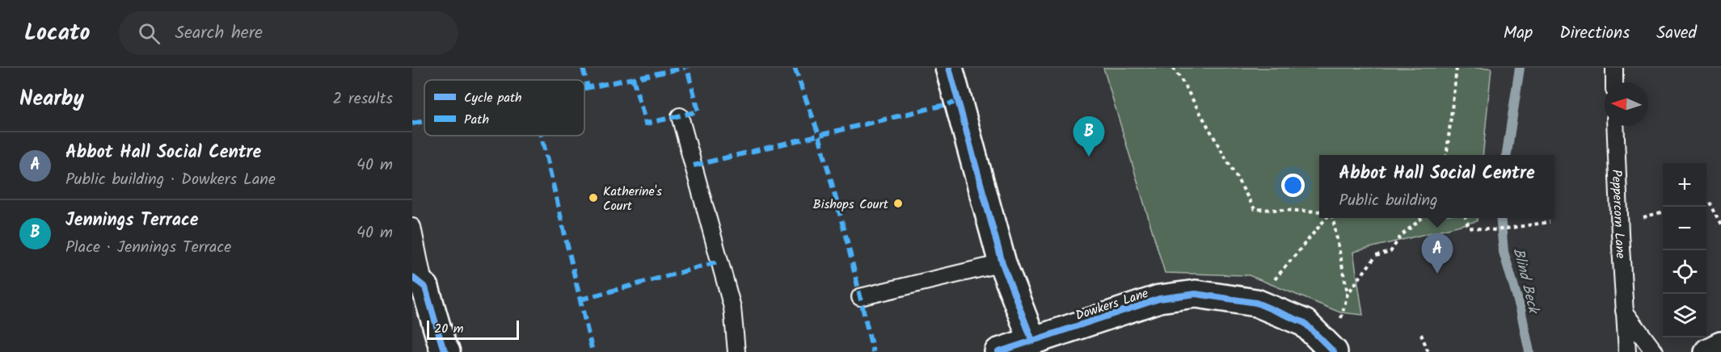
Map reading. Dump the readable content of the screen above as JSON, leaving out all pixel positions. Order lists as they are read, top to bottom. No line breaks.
{"streets":{"main road":["Dowkers Lane"],"lane":["Peppercorn Lane"]},"water":["Blind Beck"],"places":["Katherine's Court","Bishops Court"],"legend":["Cycle path","Path"],"scale_bar":"20 m","north":"left","page":{"header":"Locato","search":"Search here","nav":["Map","Directions","Saved"],"heading":["Nearby","2 results"],"pins":["B","A"],"list":[{"mark":"A","name":"Abbot Hall Social Centre","note":"Public building · Dowkers Lane","value":"40 m"},{"mark":"B","name":"Jennings Terrace","note":"Place · Jennings Terrace","value":"40 m"}],"popup":["Abbot Hall Social Centre","Public building"],"map_buttons":["+","−"],"scale":"20 m"}}
